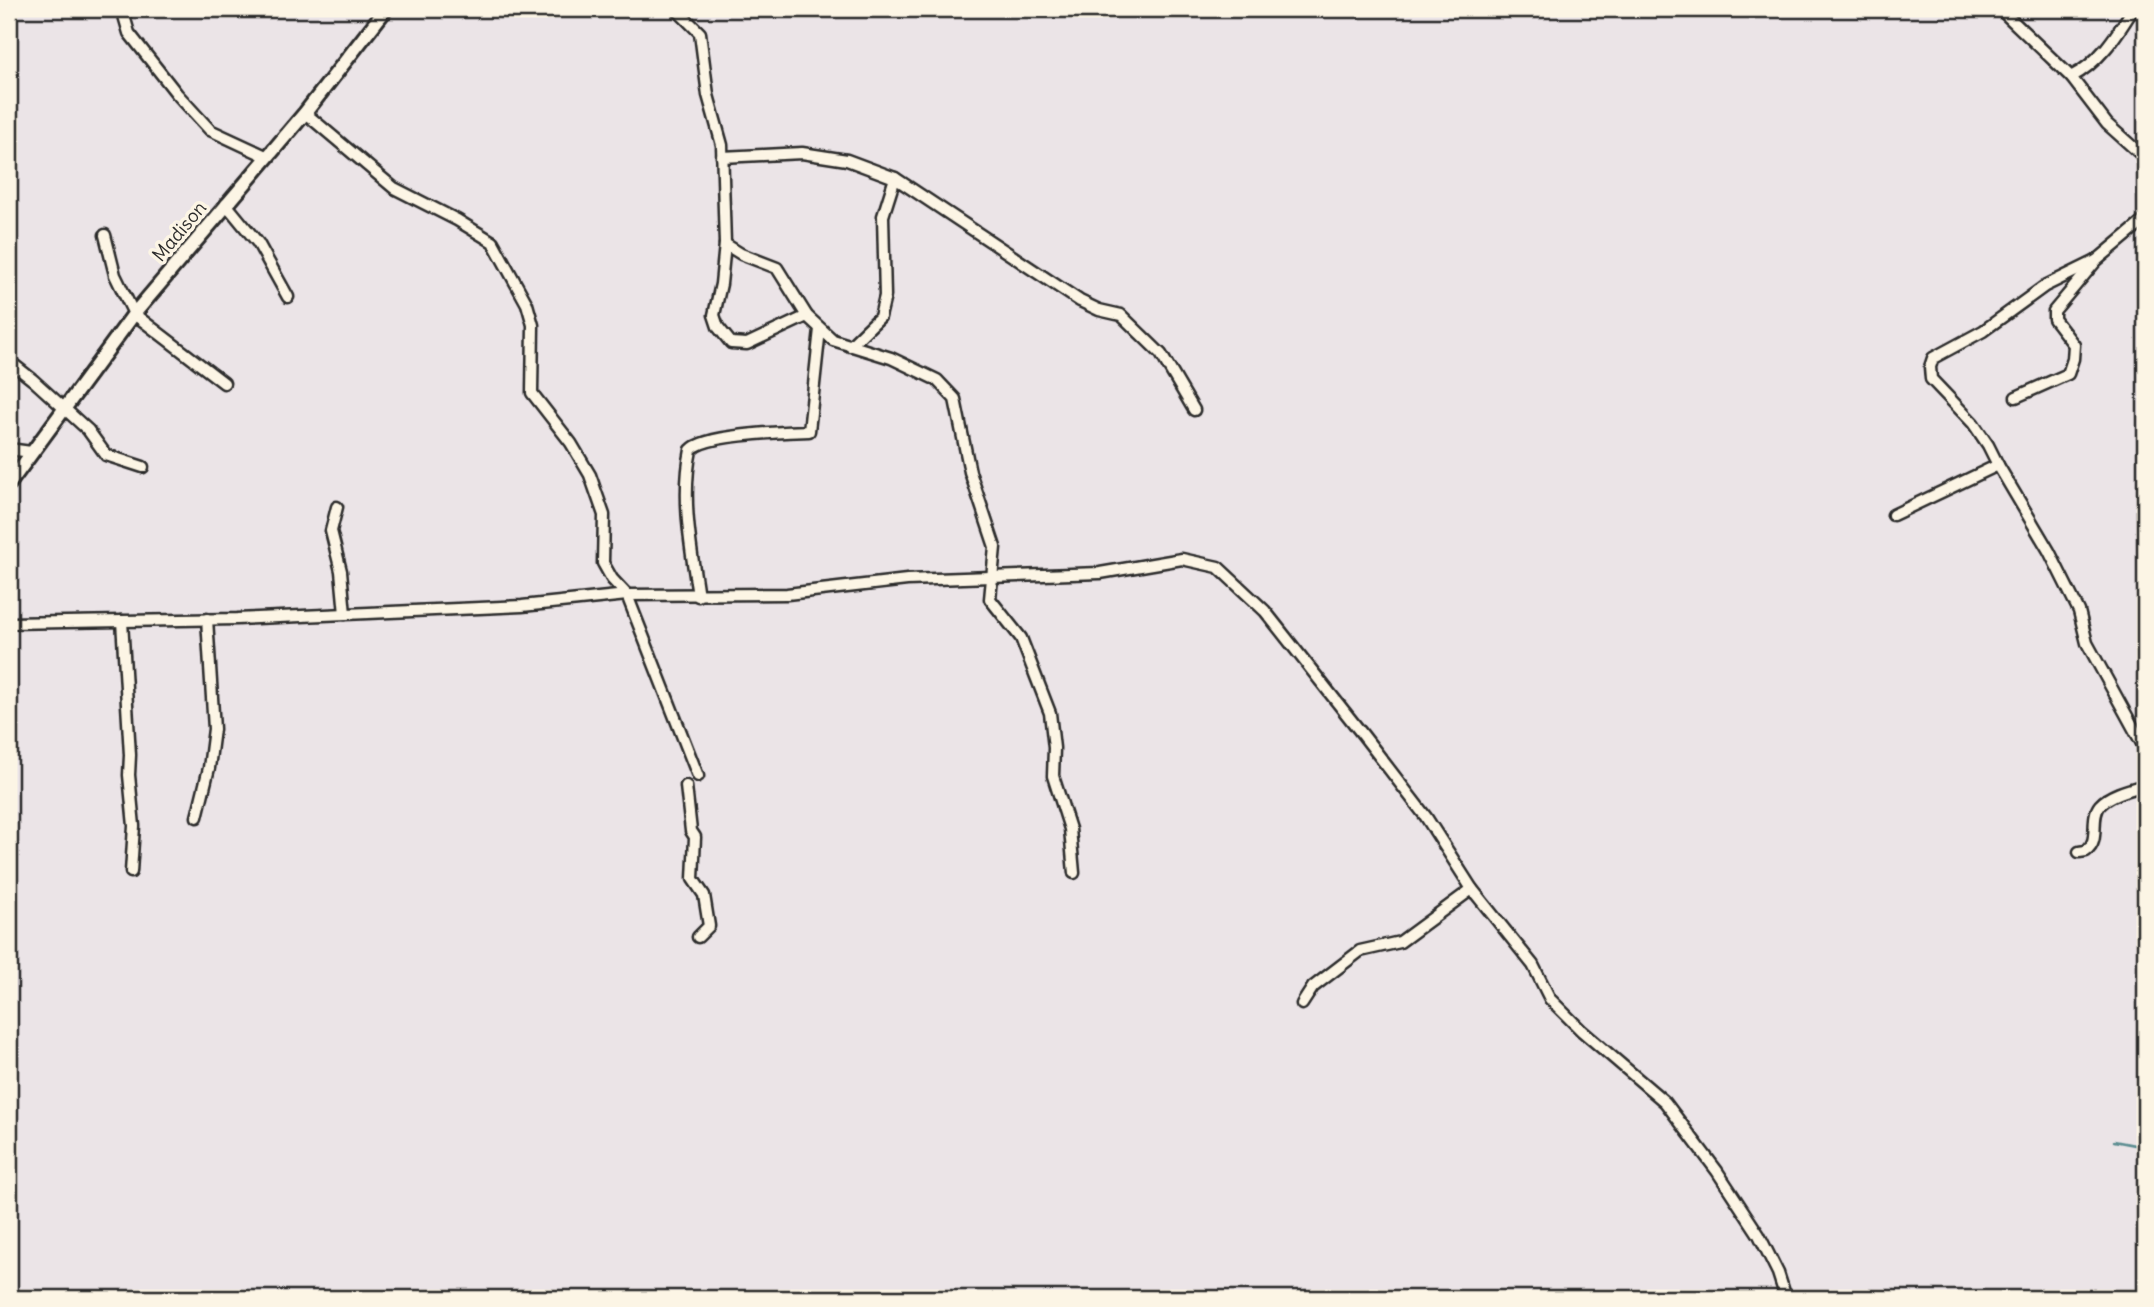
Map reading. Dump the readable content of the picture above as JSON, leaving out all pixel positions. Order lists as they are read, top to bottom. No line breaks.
{"streets":{"street":["Madison"]}}
